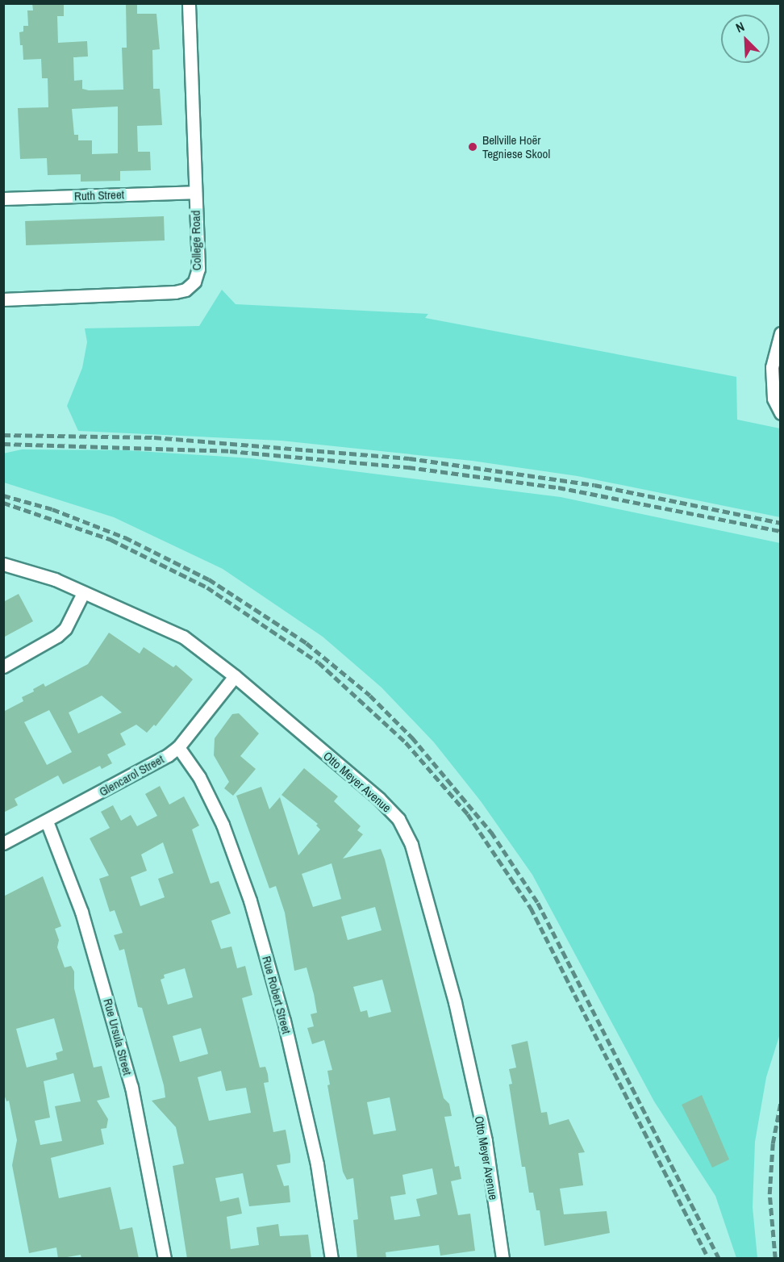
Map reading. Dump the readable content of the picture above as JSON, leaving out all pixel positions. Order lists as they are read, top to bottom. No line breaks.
{"streets":{"street":["Ruth Street","College Road","Glencarol Street","Otto Meyer Avenue","Rue Robert Street","Rue Ursula Street"]},"crossings":[["Ruth Street","College Road"],["Glencarol Street","Otto Meyer Avenue"],["Glencarol Street","Rue Robert Street"],["Glencarol Street","Rue Ursula Street"]],"places":["Bellville Hoër Tegniese Skool"],"north":"top left"}
